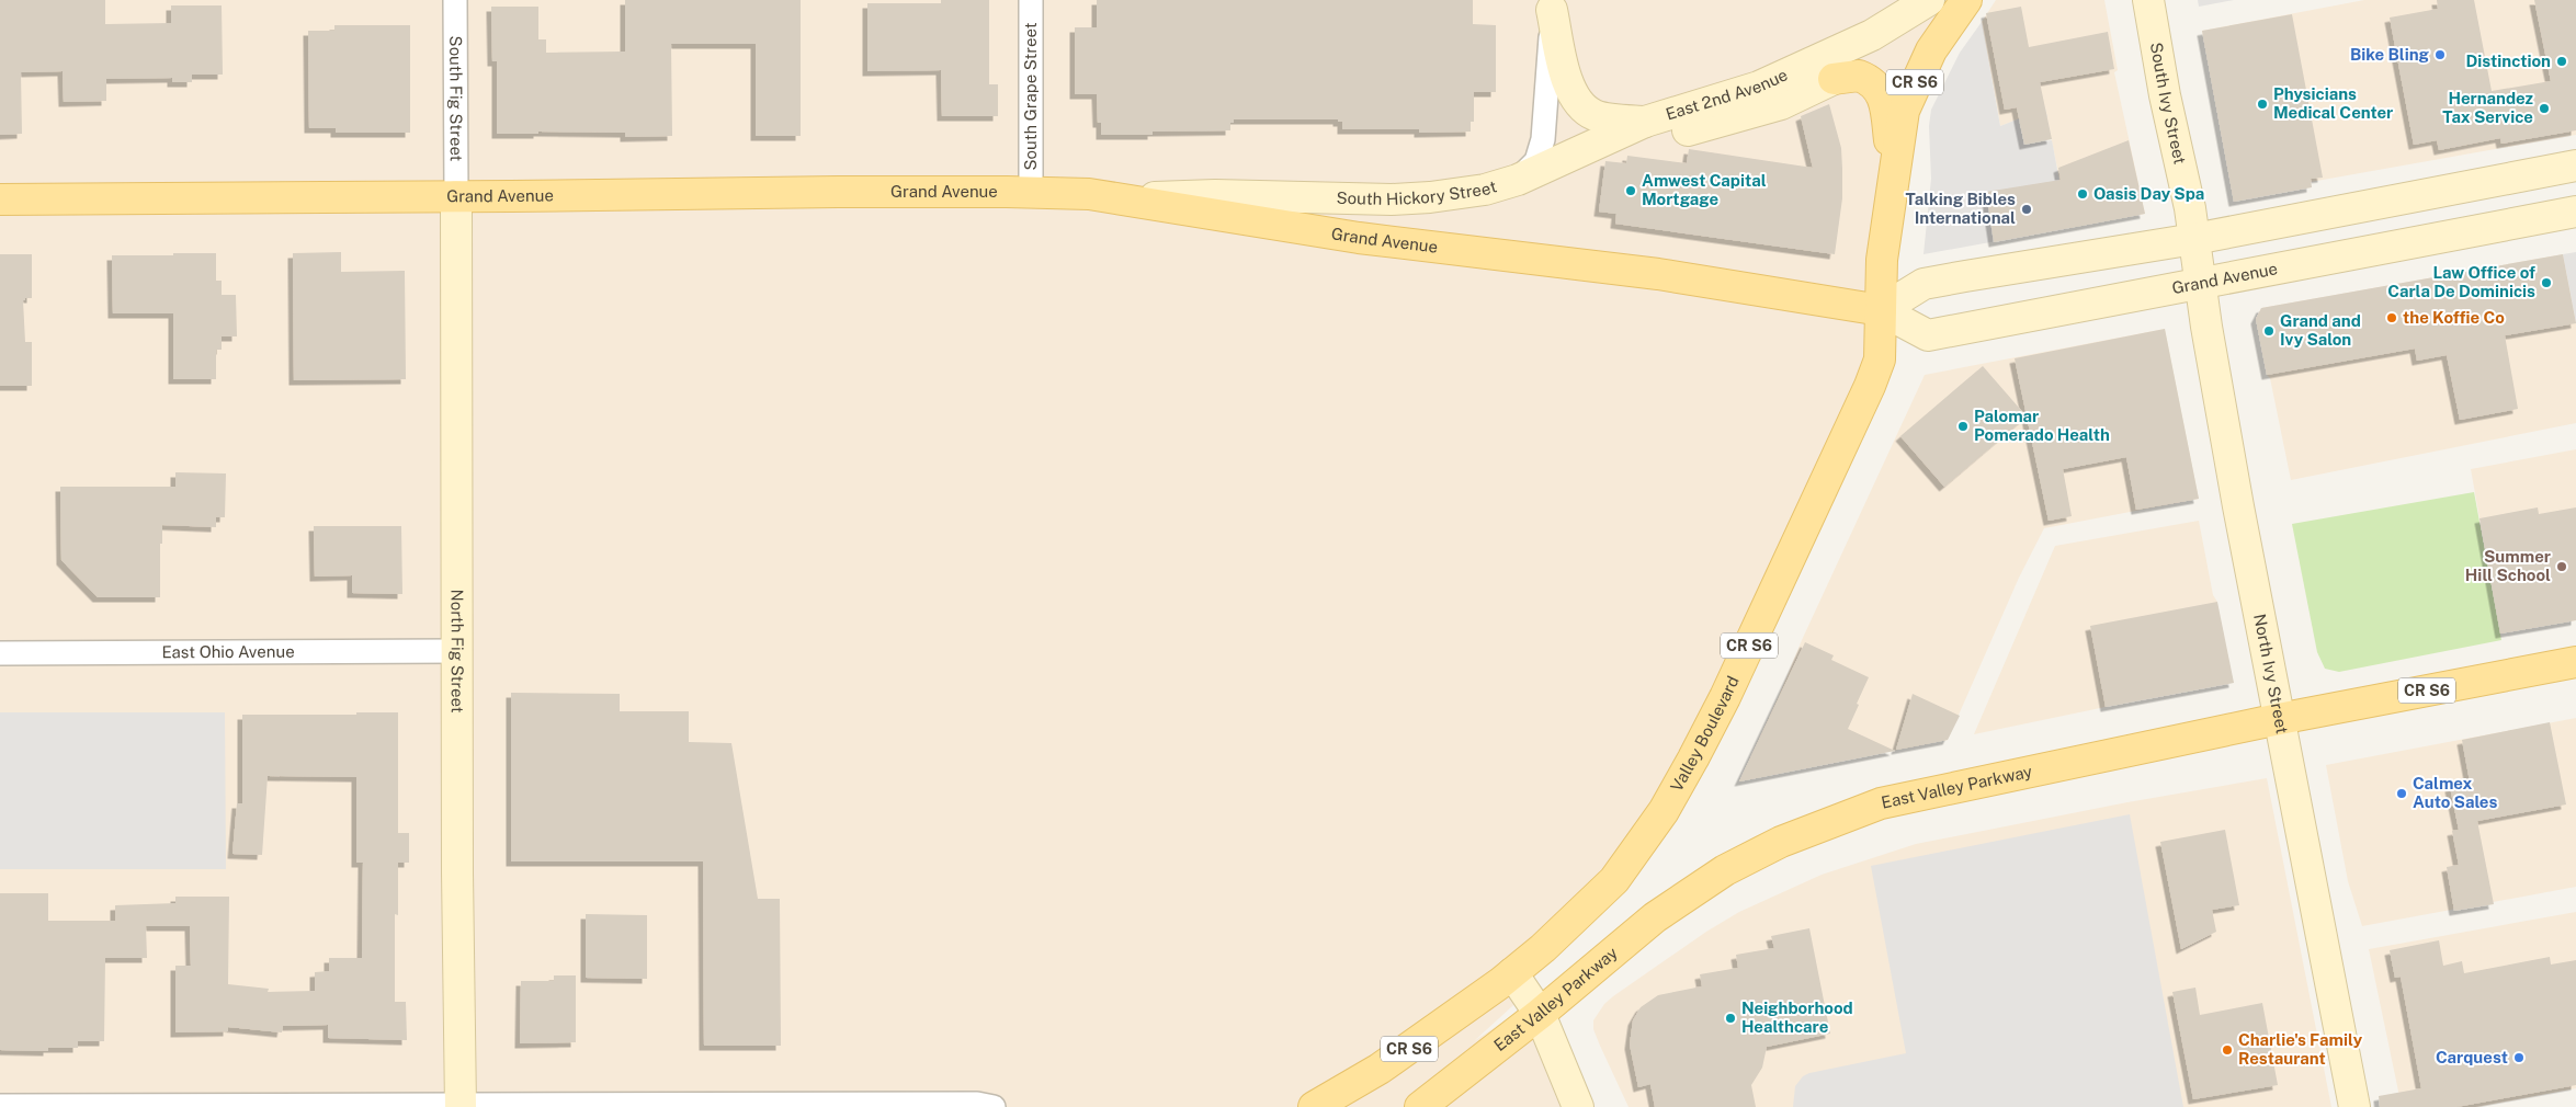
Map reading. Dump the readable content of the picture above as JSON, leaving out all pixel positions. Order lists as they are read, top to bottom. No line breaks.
{"streets":{"main road":["CR S6","East 2nd Avenue","South Ivy Street","Grand Avenue","South Hickory Street","North Fig Street","North Ivy Street","Valley Boulevard","East Valley Parkway"],"street":["South Grape Street","South Fig Street","East Ohio Avenue"]},"crossings":[["CR S6","East 2nd Avenue"],["CR S6","Grand Avenue"],["CR S6","Valley Boulevard"],["East 2nd Avenue","South Hickory Street"],["South Grape Street","Grand Avenue"],["South Fig Street","Grand Avenue"],["South Fig Street","North Fig Street"],["South Ivy Street","North Ivy Street"],["Grand Avenue","South Hickory Street"],["Grand Avenue","North Fig Street"],["Grand Avenue","North Ivy Street"],["Grand Avenue","Valley Boulevard"],["North Fig Street","East Ohio Avenue"],["North Ivy Street","East Valley Parkway"]],"places":["Bike Bling","Distinction","Physicians Medical Center","Hernandez Tax Service","Amwest Capital Mortgage","Oasis Day Spa","Talking Bibles International","Law Office of Carla De Dominicis","the Koffie Co","Grand and Ivy Salon","Palomar Pomerado Health","Summer Hill School","Calmex Auto Sales","Neighborhood Healthcare","Charlie's Family Restaurant","Carquest"]}
